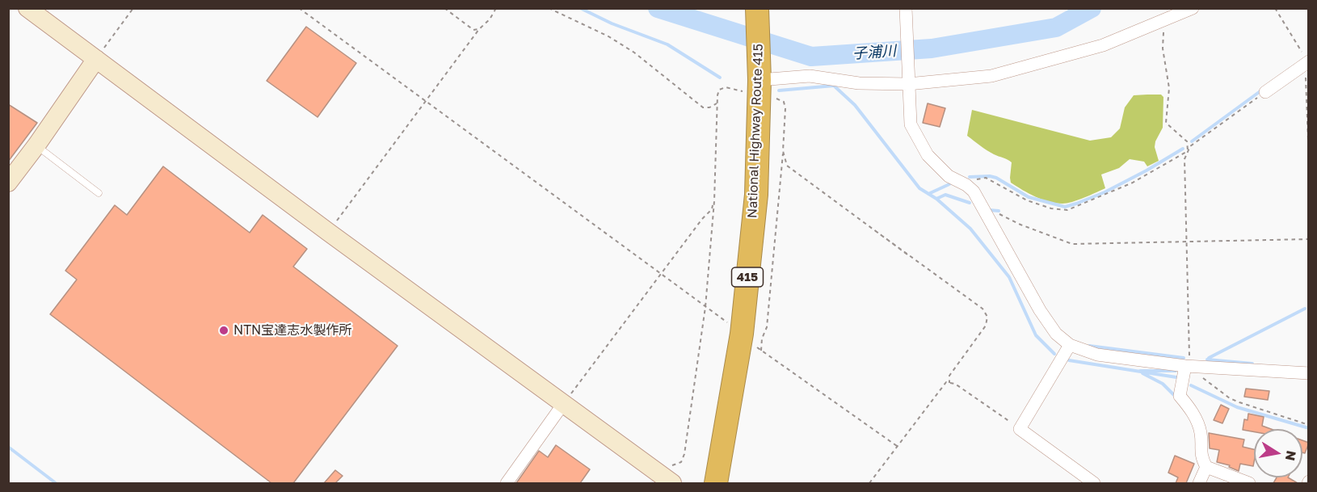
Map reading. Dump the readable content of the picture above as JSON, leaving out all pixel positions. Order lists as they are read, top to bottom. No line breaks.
{"streets":{"highway":["National Highway Route 415","415"]},"water":["子浦川"],"places":["NTN宝達志水製作所"],"north":"right"}
